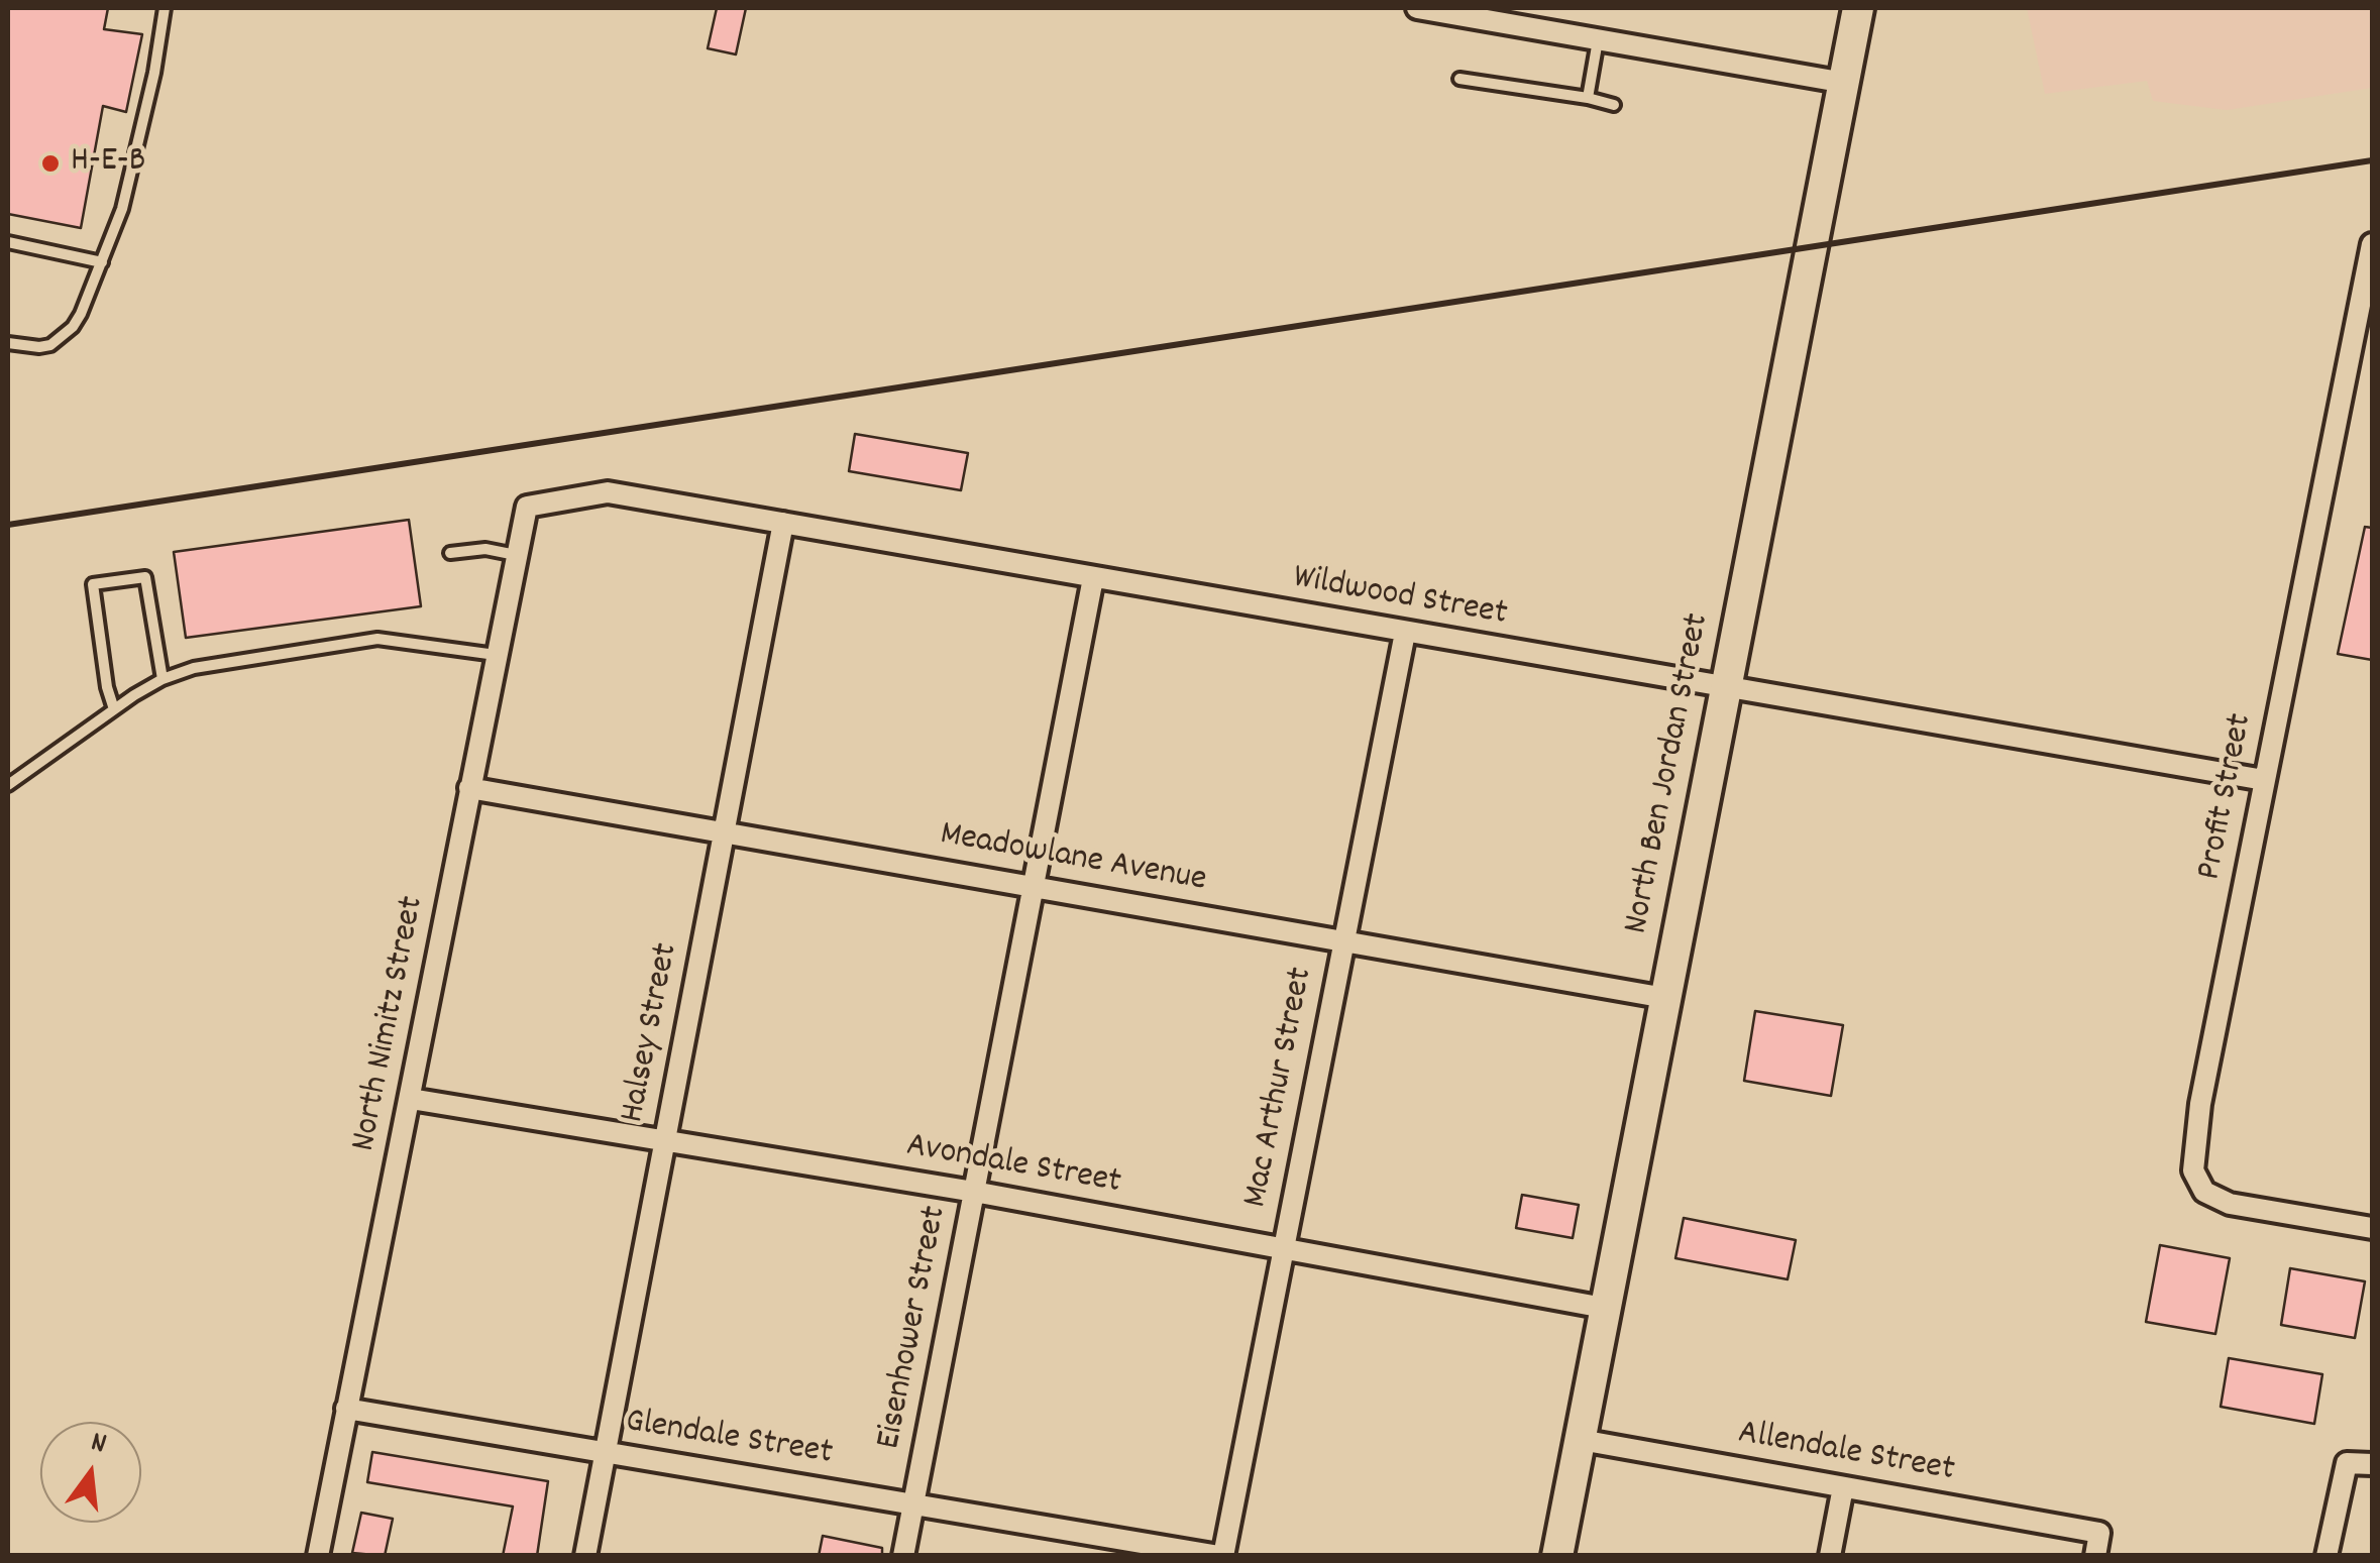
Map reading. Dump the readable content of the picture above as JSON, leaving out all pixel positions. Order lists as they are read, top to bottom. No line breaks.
{"streets":{"street":["Wildwood Street","North Ben Jordan Street","Profit Street","Meadowlane Avenue","North Nimitz Street","Halsey Street","Mac Arthur Street","Avondale Street","Eisenhower Street","Glendale Street","Allendale Street"]},"crossings":[["Wildwood Street","North Ben Jordan Street"],["Wildwood Street","Profit Street"],["Wildwood Street","North Nimitz Street"],["Wildwood Street","Halsey Street"],["Wildwood Street","Mac Arthur Street"],["Wildwood Street","Eisenhower Street"],["North Ben Jordan Street","Meadowlane Avenue"],["North Ben Jordan Street","Avondale Street"],["North Ben Jordan Street","Allendale Street"],["Meadowlane Avenue","North Nimitz Street"],["Meadowlane Avenue","Halsey Street"],["Meadowlane Avenue","Mac Arthur Street"],["Meadowlane Avenue","Eisenhower Street"],["North Nimitz Street","Avondale Street"],["North Nimitz Street","Glendale Street"],["Halsey Street","Avondale Street"],["Halsey Street","Glendale Street"],["Mac Arthur Street","Avondale Street"],["Mac Arthur Street","Glendale Street"],["Avondale Street","Eisenhower Street"],["Eisenhower Street","Glendale Street"]],"places":["H-E-B"],"north":"top"}
